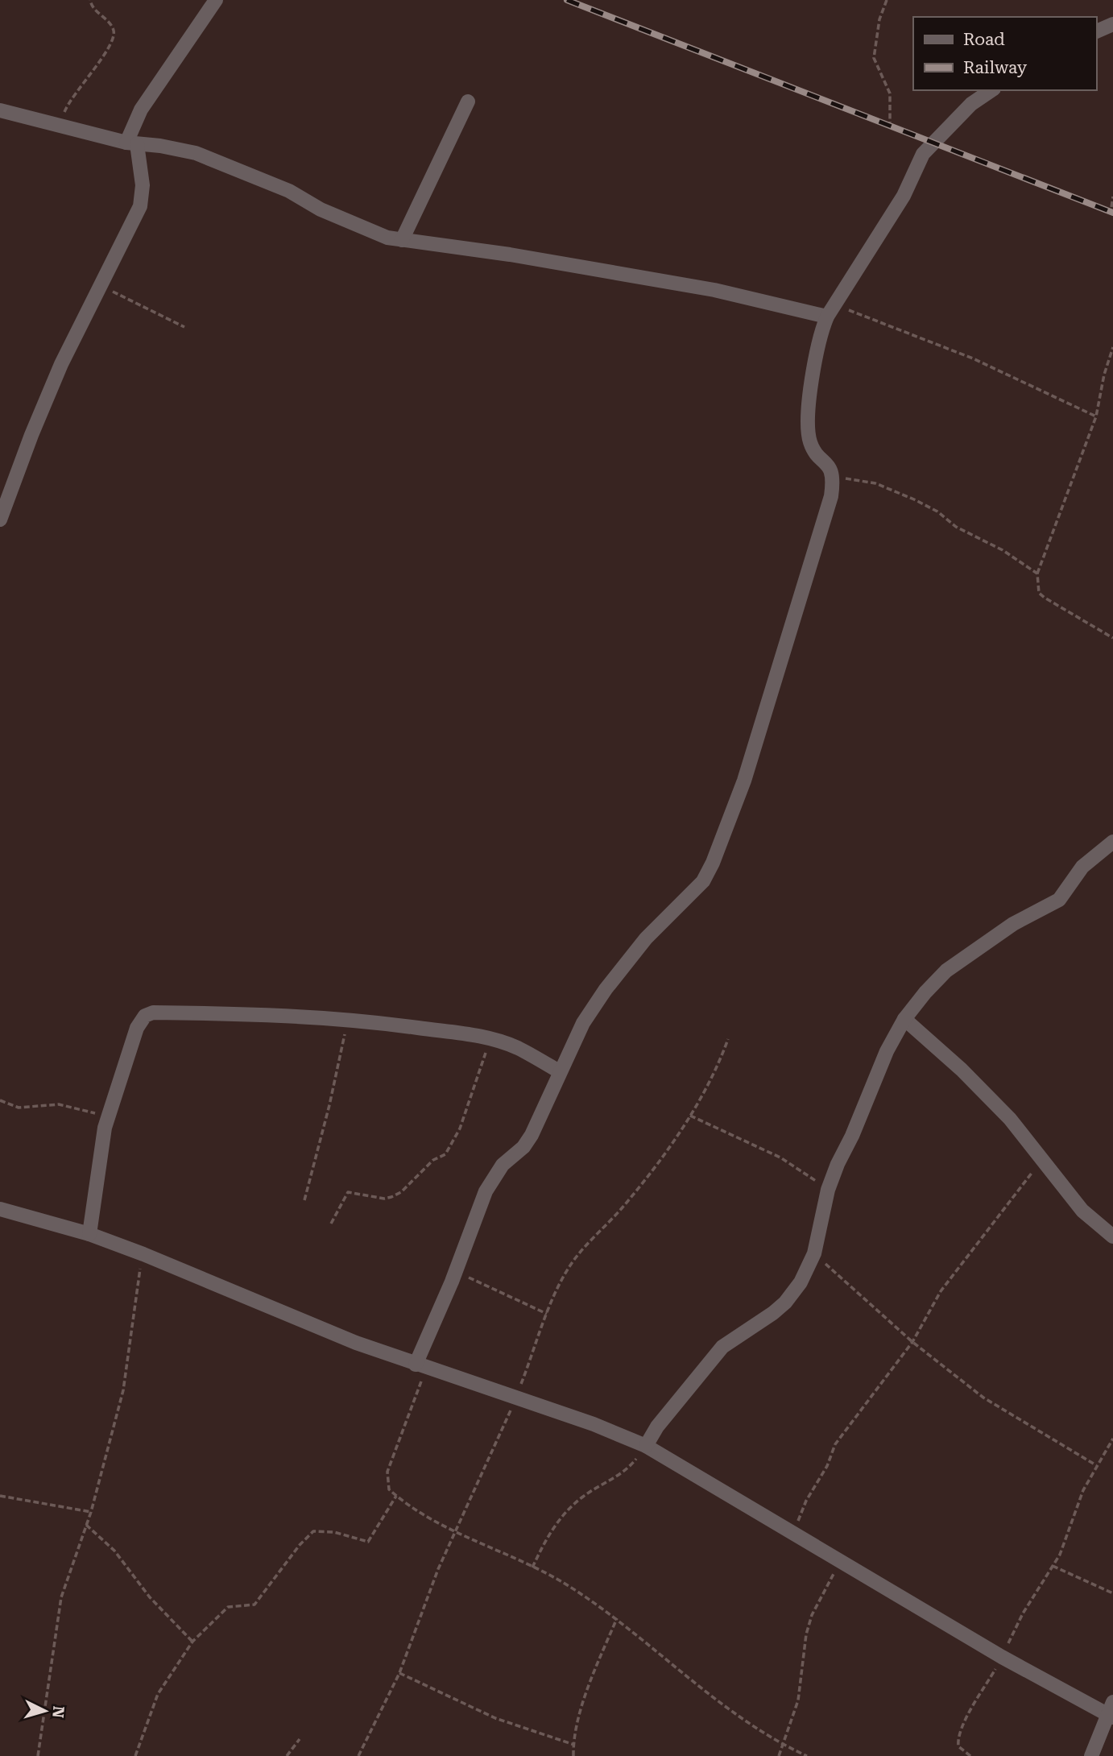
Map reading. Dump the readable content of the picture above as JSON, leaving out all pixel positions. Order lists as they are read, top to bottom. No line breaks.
{"legend":["Road","Railway"],"north":"right"}
